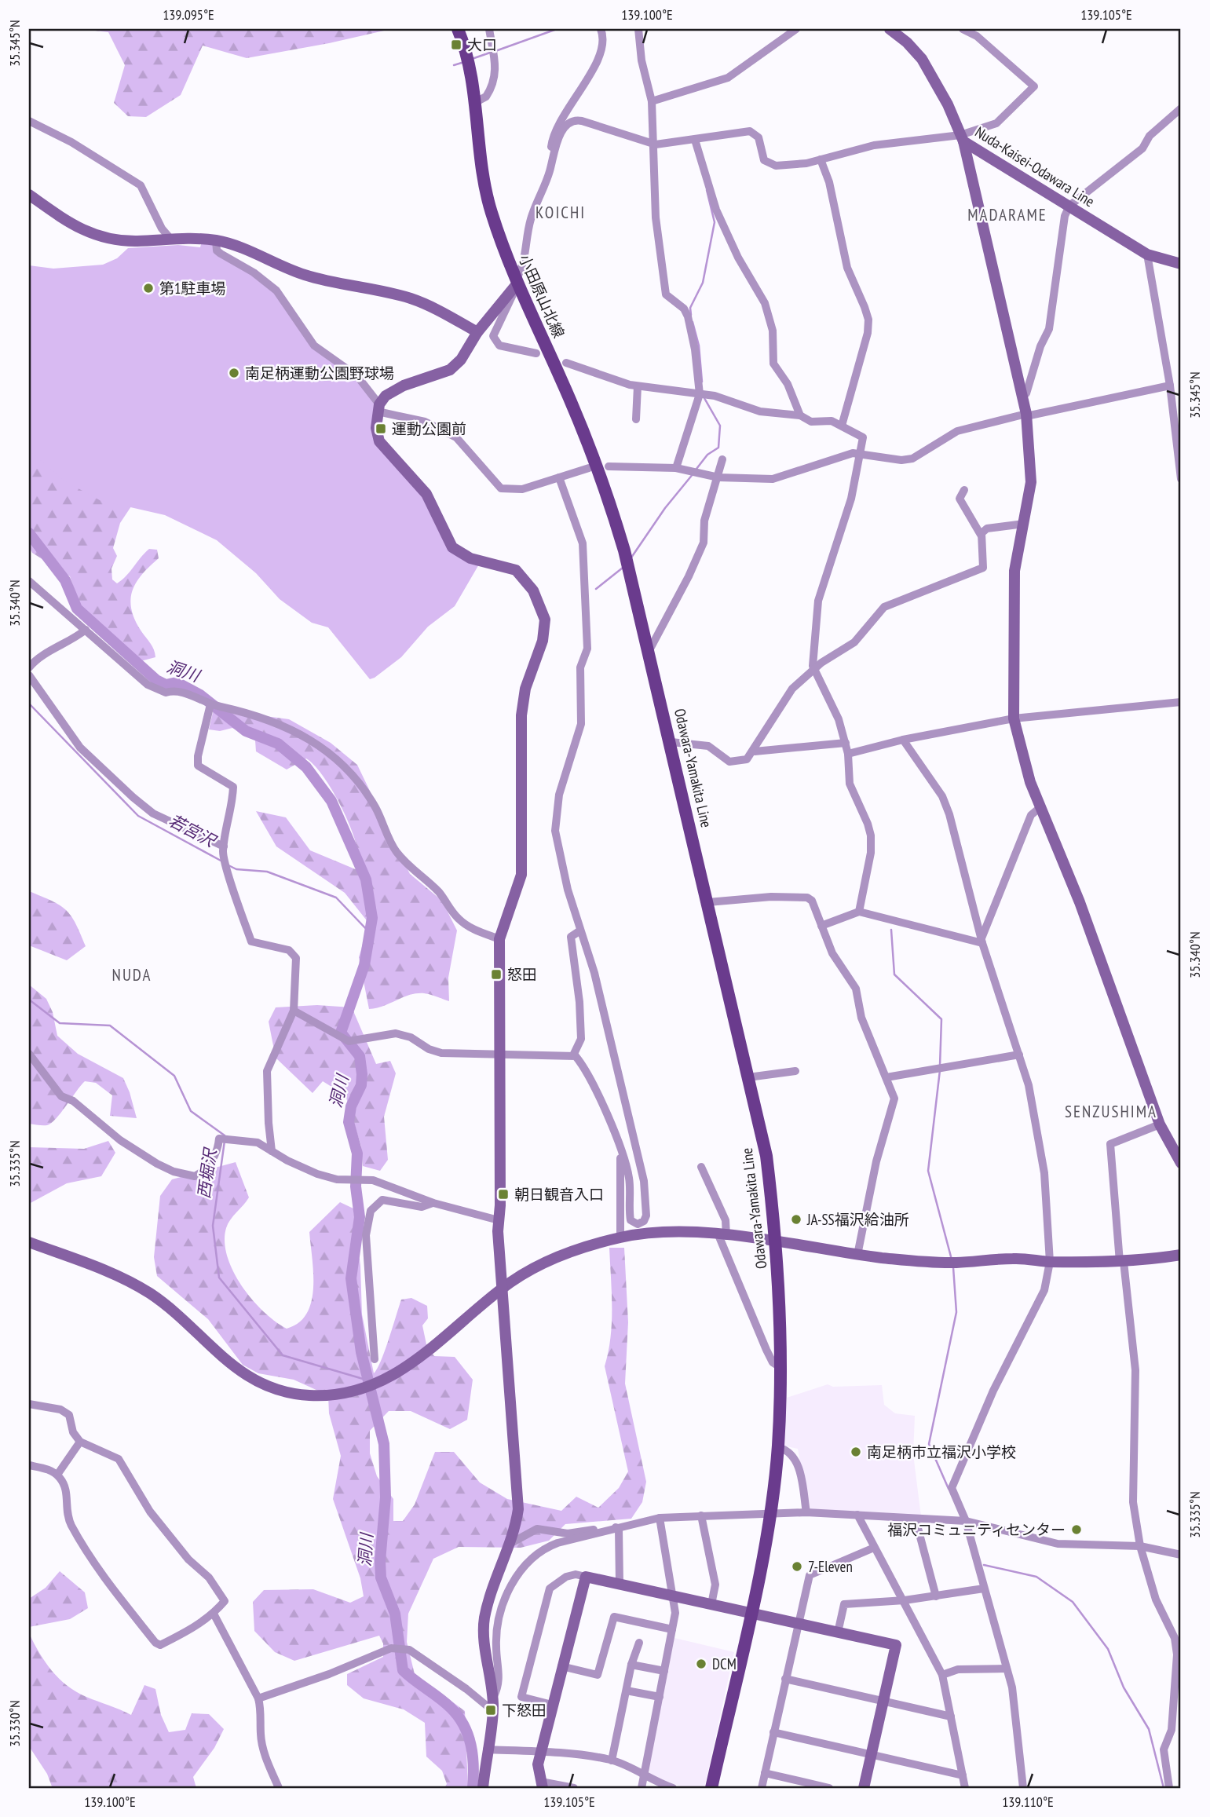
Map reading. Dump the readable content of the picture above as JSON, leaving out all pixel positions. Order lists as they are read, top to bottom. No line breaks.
{"streets":{"main road":["小田原山北線","Odawara-Yamakita Line"],"street":["Nuda-Kaisei-Odawara Line"]},"crossings":[["小田原山北線","Odawara-Yamakita Line"]],"districts":["KOICHI","MADARAME","NUDA","SENZUSHIMA"],"water":["洞川","若宮沢","西堀沢"],"places":{"transit":["大口","運動公園前","怒田","朝日観音入口","下怒田"],"other":["第1駐車場","南足柄運動公園野球場","JA-SS福沢給油所","南足柄市立福沢小学校","福沢コミュニティセンター","7-Eleven","DCM"]},"coordinates":["139.095°E","139.100°E","139.105°E","35.345°N","35.340°N","35.335°N","35.330°N","139.110°E"]}
